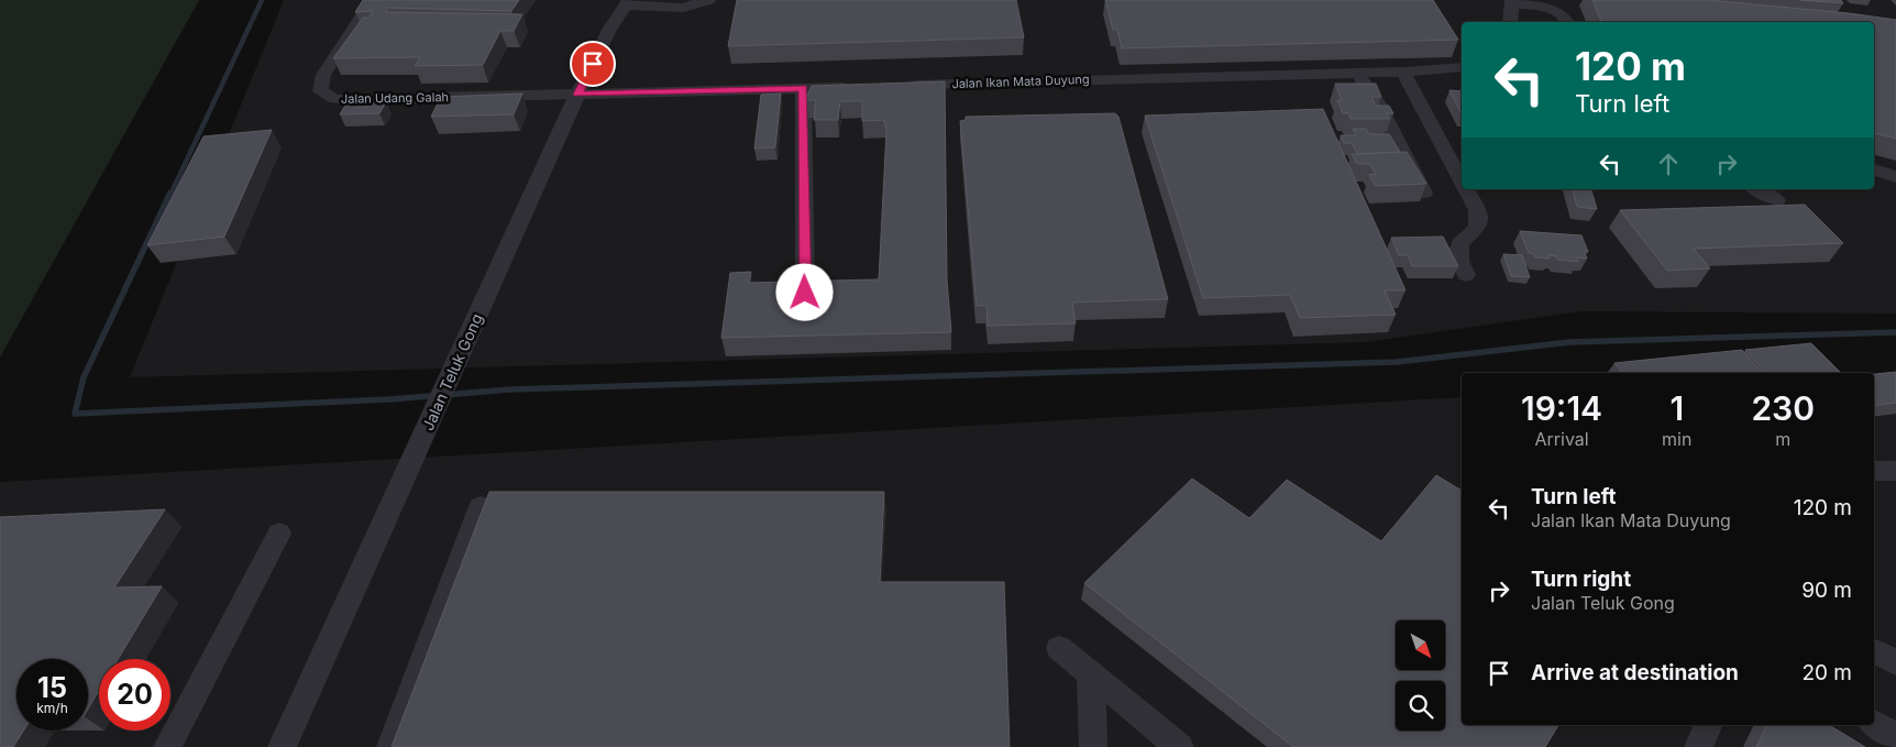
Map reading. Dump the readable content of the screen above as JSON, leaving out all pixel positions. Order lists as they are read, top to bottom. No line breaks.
{"streets":{"street":["Jalan Ikan Mata Duyung","Jalan Udang Galah","Jalan Teluk Gong"]},"crossings":[["Jalan Udang Galah","Jalan Teluk Gong"]],"north":"bottom right","page":{"turn":["120 m","Turn left"],"eta":["19:14","Arrival","1","min","230","m"],"list":[{"name":"Turn left","note":"Jalan Ikan Mata Duyung","value":"120 m"},{"name":"Turn right","note":"Jalan Teluk Gong","value":"90 m"},{"name":"Arrive at destination","value":"20 m"}],"speed":"15 km/h","limit":"20"}}
